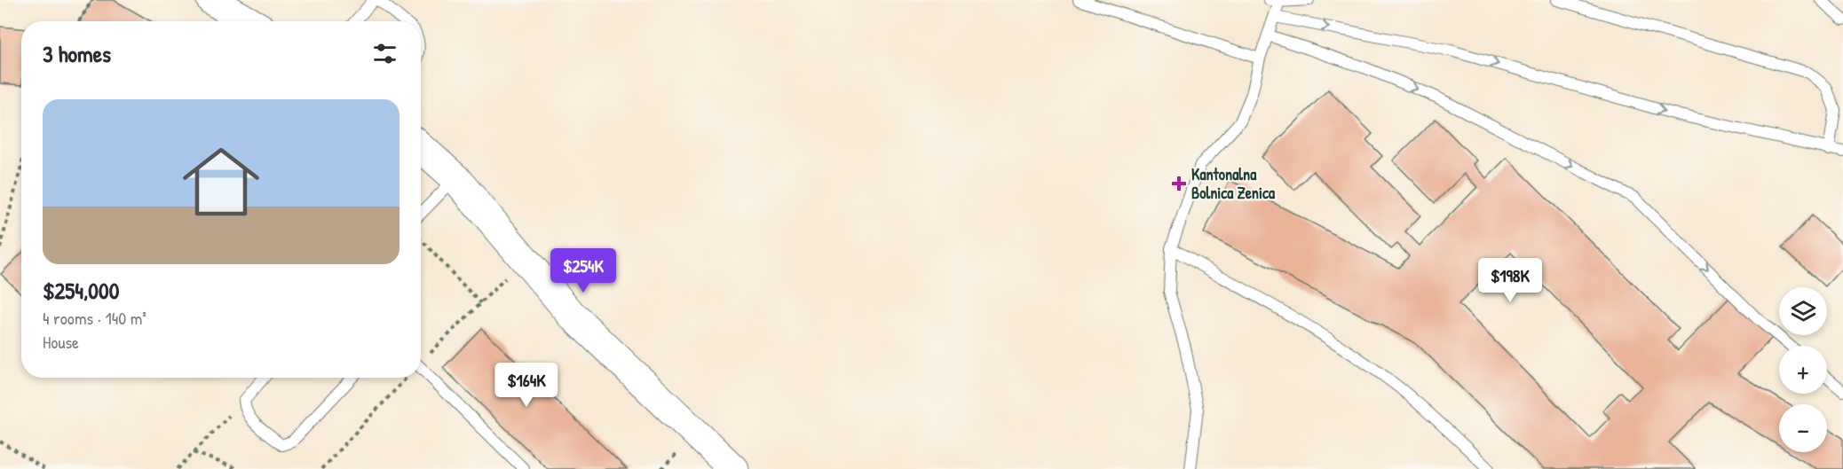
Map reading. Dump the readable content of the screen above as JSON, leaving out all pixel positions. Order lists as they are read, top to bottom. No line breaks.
{"places":{"health":["Kantonalna Bolnica Zenica"]},"page":{"heading":"3 homes","list":[{"name":"$254,000","note":"4 rooms · 140 m² · House"}],"price":["$254K","$198K","$164K"],"map_buttons":["+","−"]}}
